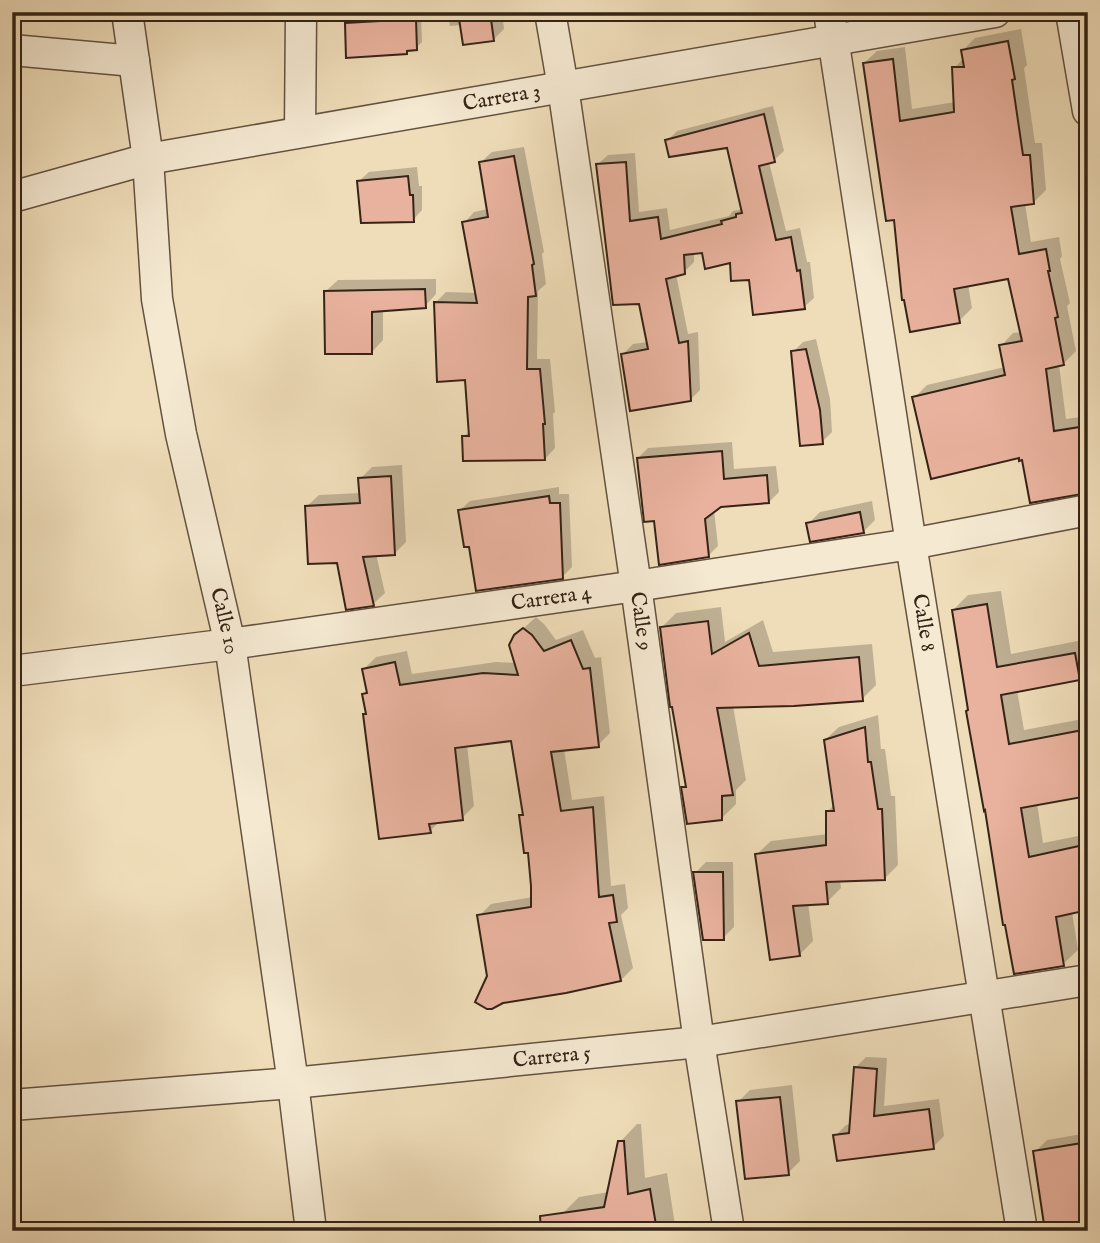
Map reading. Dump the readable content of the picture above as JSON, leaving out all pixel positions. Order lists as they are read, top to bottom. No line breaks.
{"streets":{"street":["Carrera 3","Carrera 4","Calle 10","Calle 9","Calle 8","Carrera 5"]},"crossings":[["Carrera 3","Calle 10"],["Carrera 3","Calle 9"],["Carrera 3","Calle 8"],["Carrera 4","Calle 10"],["Carrera 4","Calle 9"],["Carrera 4","Calle 8"],["Calle 10","Carrera 5"],["Calle 9","Carrera 5"],["Calle 8","Carrera 5"]]}
